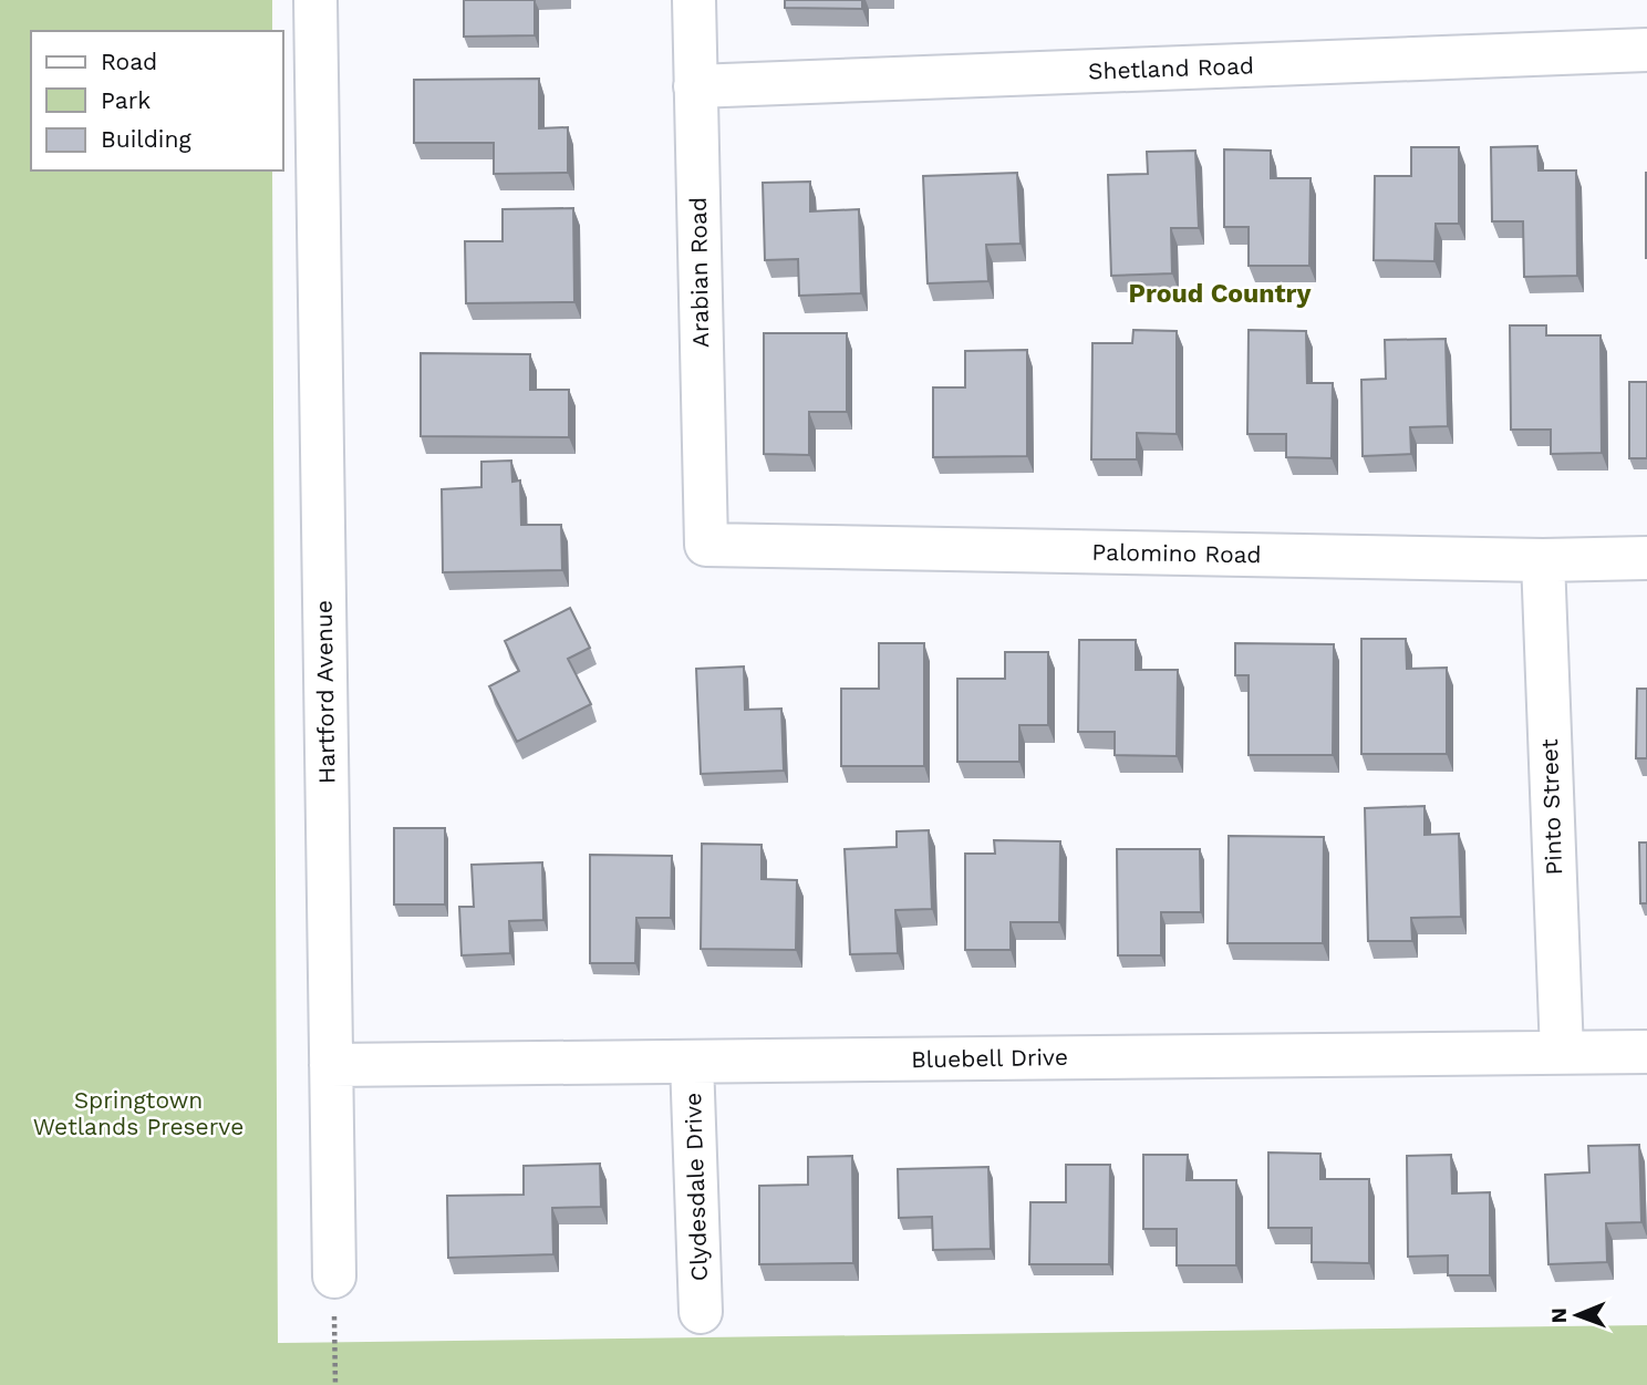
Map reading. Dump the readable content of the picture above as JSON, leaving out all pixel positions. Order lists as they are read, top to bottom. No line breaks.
{"streets":{"street":["Shetland Road","Arabian Road","Palomino Road","Hartford Avenue","Pinto Street","Bluebell Drive","Clydesdale Drive"]},"crossings":[["Shetland Road","Arabian Road"],["Arabian Road","Palomino Road"],["Palomino Road","Pinto Street"],["Hartford Avenue","Bluebell Drive"],["Pinto Street","Bluebell Drive"],["Bluebell Drive","Clydesdale Drive"]],"districts":["Proud Country"],"parks":["Springtown Wetlands Preserve"],"legend":["Road","Park","Building"],"north":"left"}
